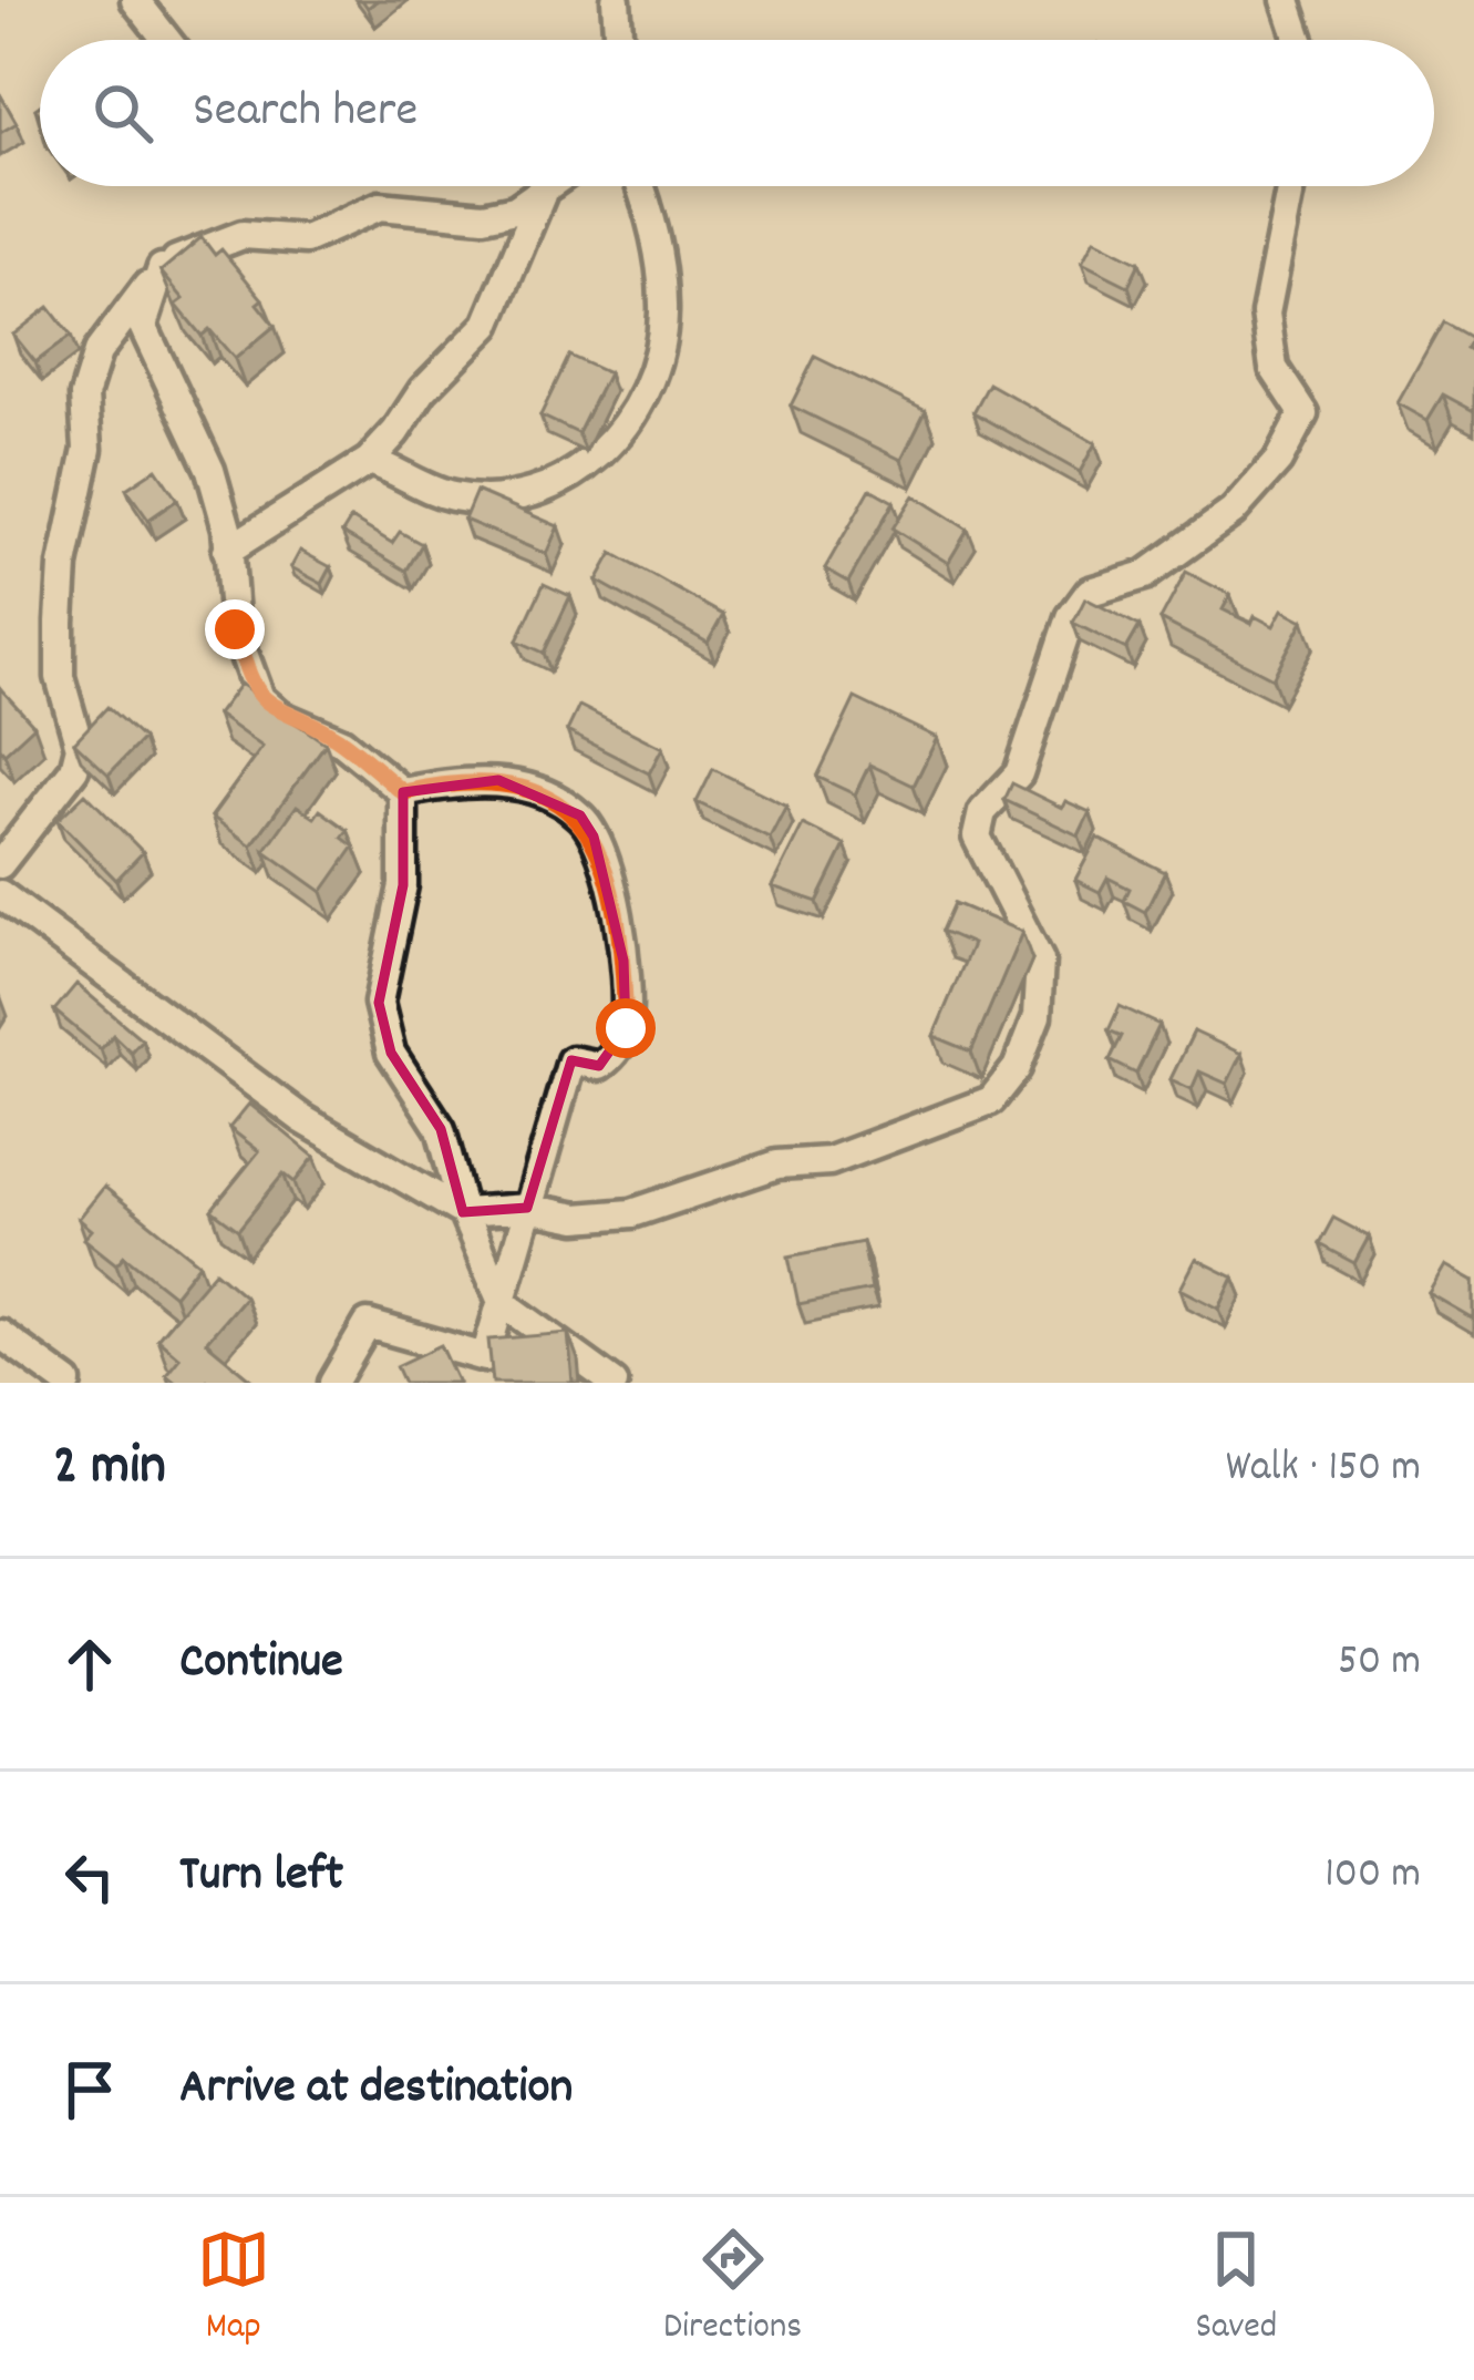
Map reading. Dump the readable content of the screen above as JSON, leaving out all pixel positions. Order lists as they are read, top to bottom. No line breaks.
{"page":{"search":"Search here","heading":["2 min","Walk · 150 m"],"list":[["Continue","50 m"],["Turn left","100 m"],"Arrive at destination"],"nav":["Map","Directions","Saved"]}}
